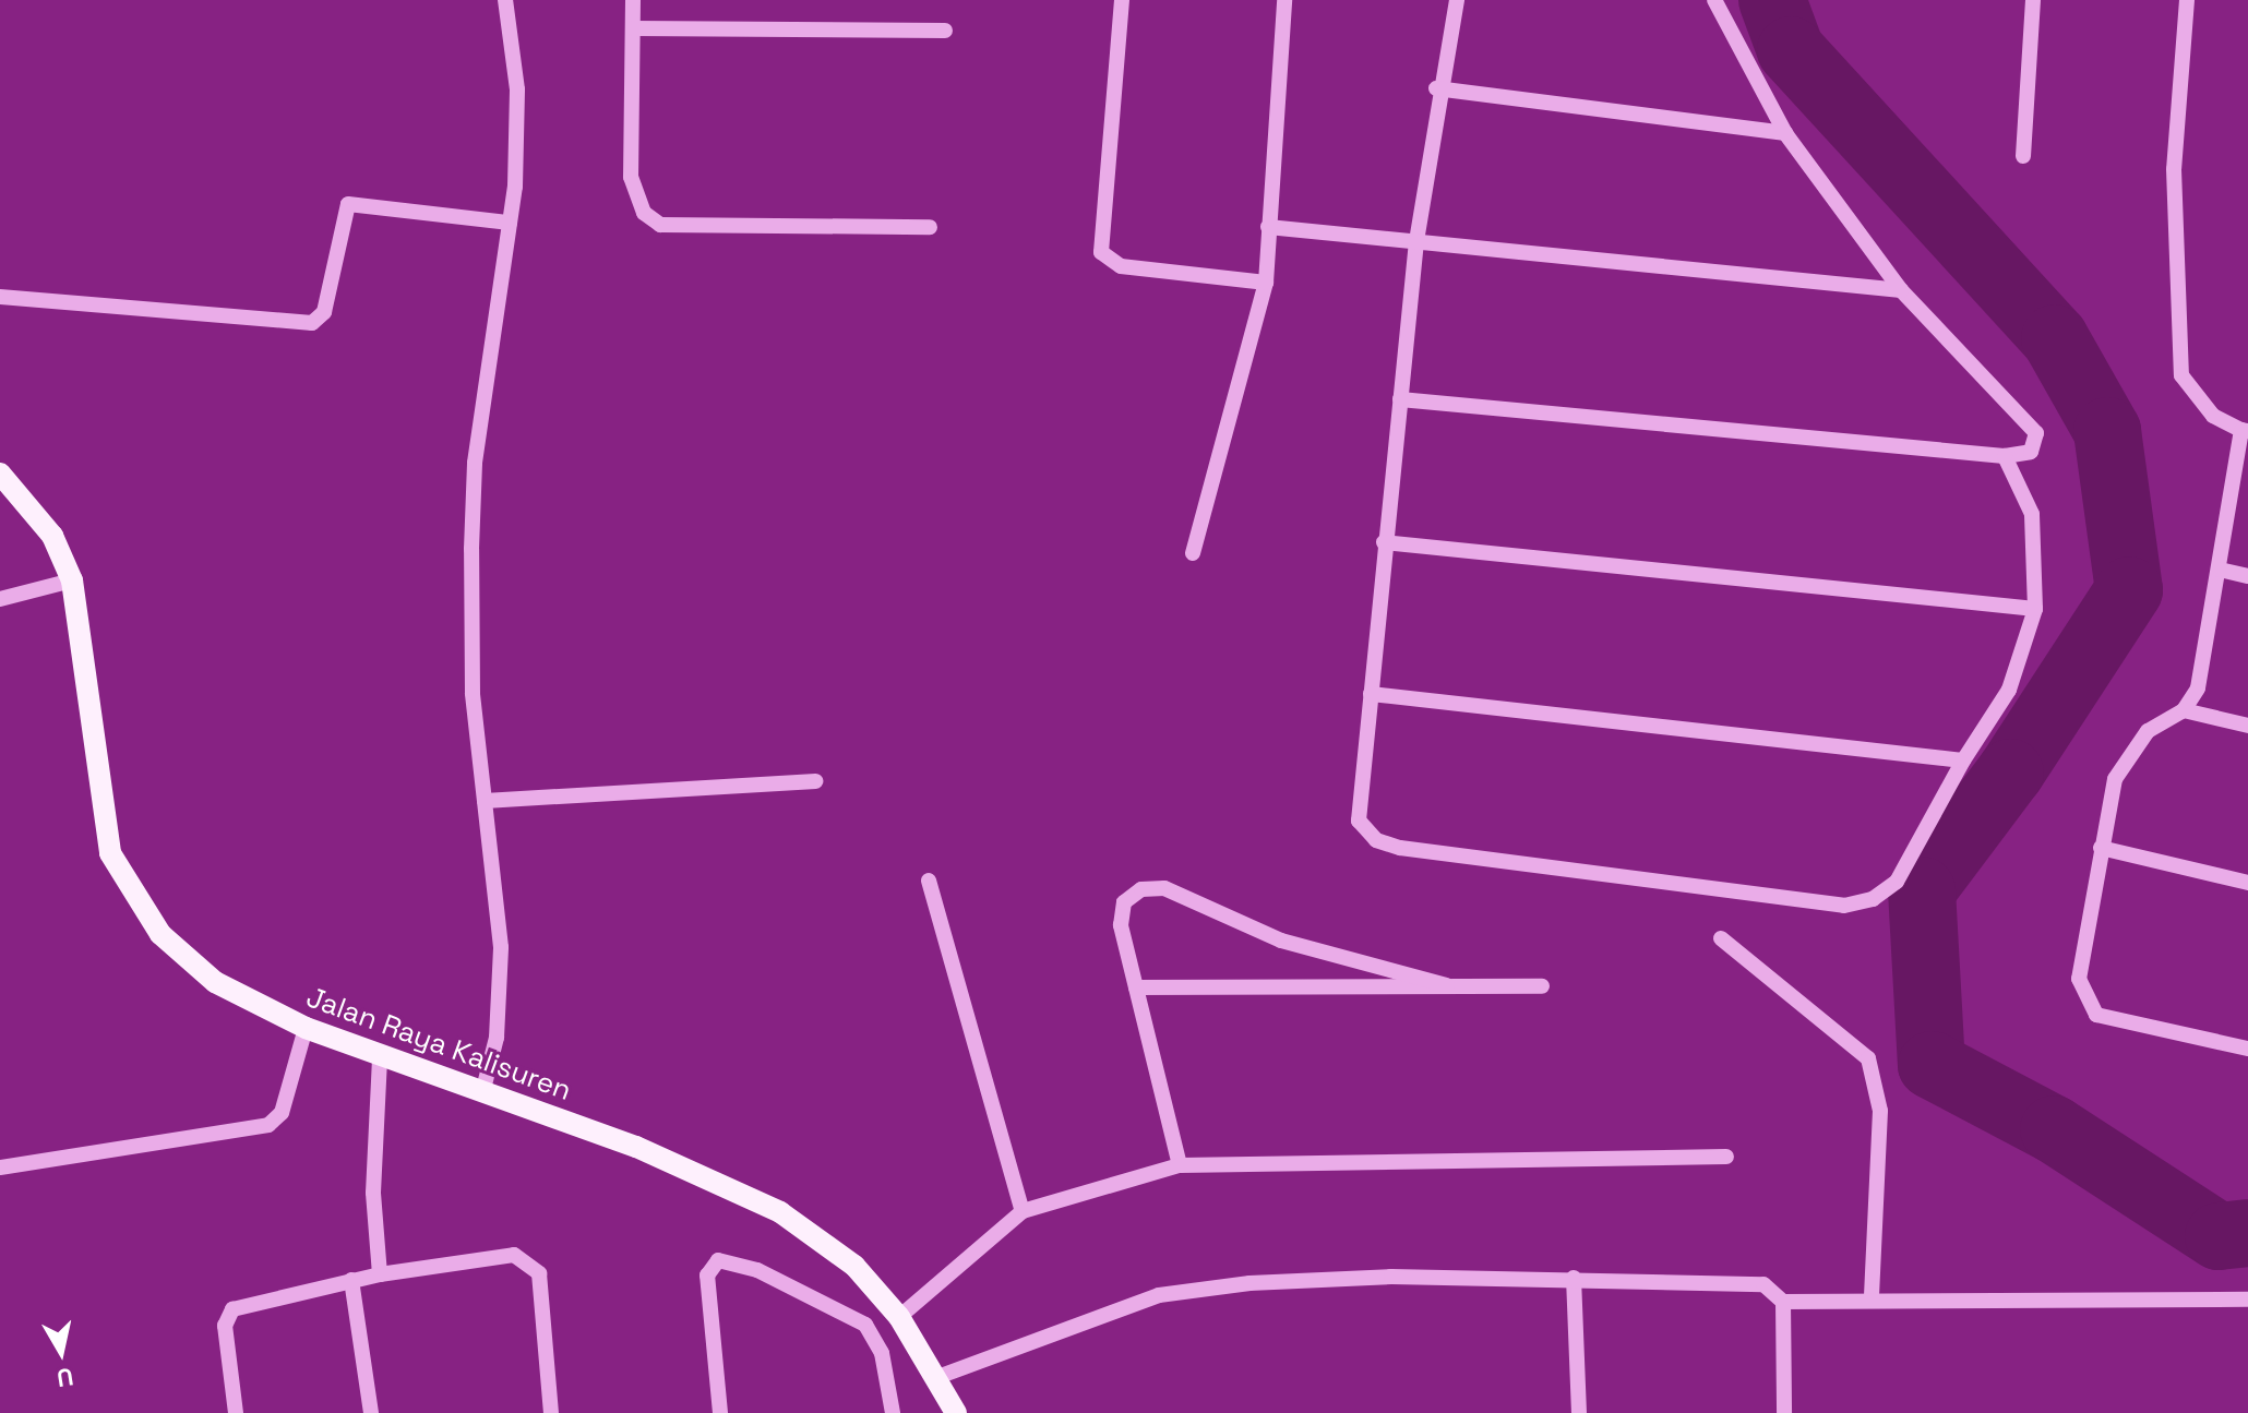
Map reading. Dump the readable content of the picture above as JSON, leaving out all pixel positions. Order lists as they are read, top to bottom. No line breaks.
{"streets":{"main road":["Jalan Raya Kalisuren"]},"north":"bottom"}
